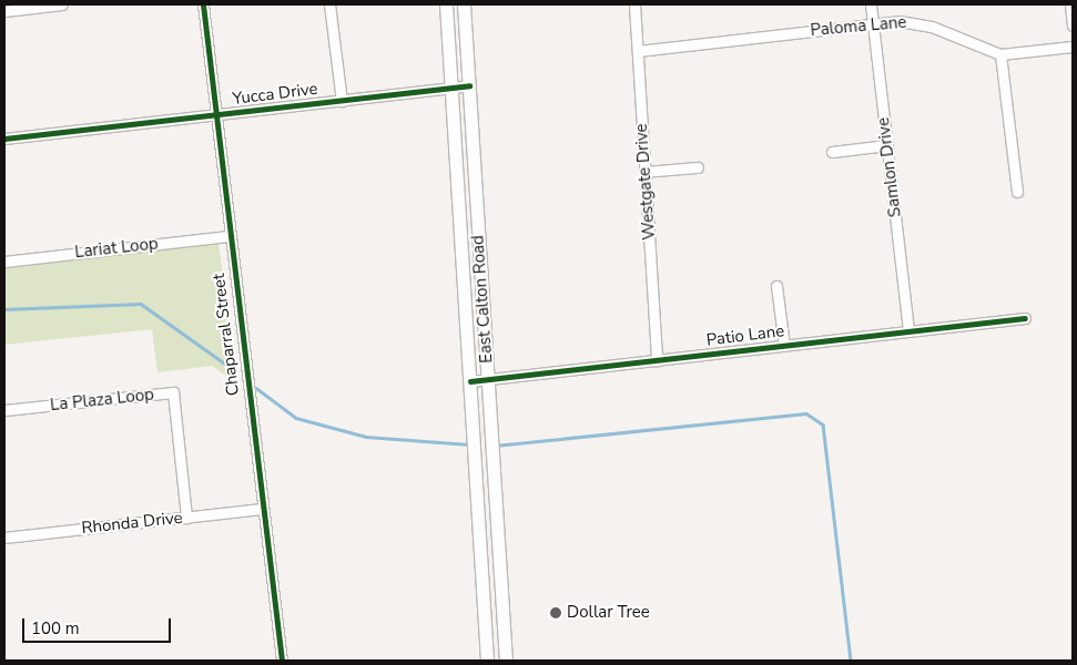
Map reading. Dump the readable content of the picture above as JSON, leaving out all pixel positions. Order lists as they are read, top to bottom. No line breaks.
{"streets":{"main road":["East Calton Road"],"street":["Paloma Lane","Yucca Drive","Samlon Drive","Westgate Drive","Lariat Loop","Chaparral Street","Patio Lane","La Plaza Loop","Rhonda Drive"]},"crossings":[["Paloma Lane","Samlon Drive"],["Paloma Lane","Westgate Drive"],["Yucca Drive","East Calton Road"],["Yucca Drive","Chaparral Street"],["Samlon Drive","Patio Lane"],["Westgate Drive","Patio Lane"],["Lariat Loop","Chaparral Street"],["East Calton Road","Patio Lane"],["Chaparral Street","Rhonda Drive"],["La Plaza Loop","Rhonda Drive"]],"places":["Dollar Tree"],"scale_bar":"100 m"}
